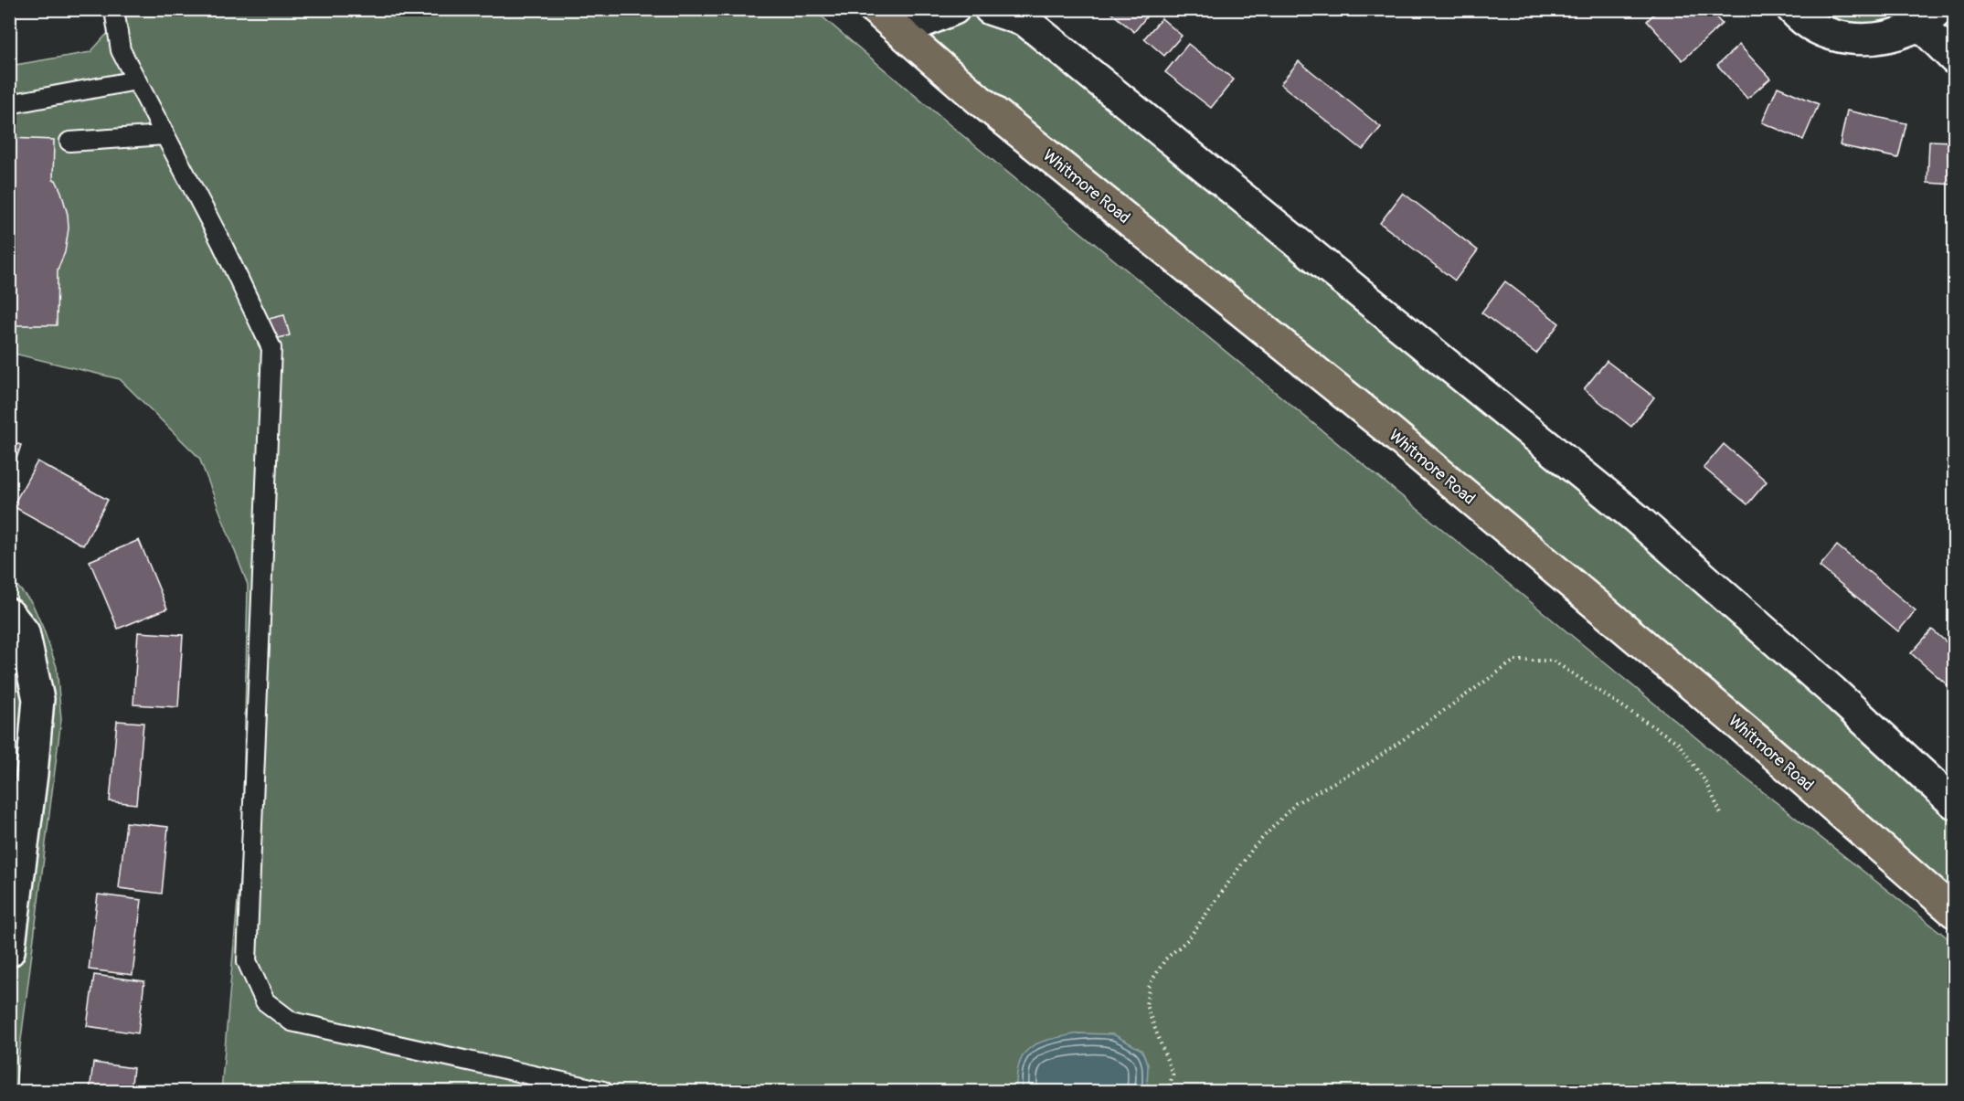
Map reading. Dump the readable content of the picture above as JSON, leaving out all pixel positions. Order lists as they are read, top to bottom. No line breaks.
{"streets":{"highway":["Whitmore Road"]}}
